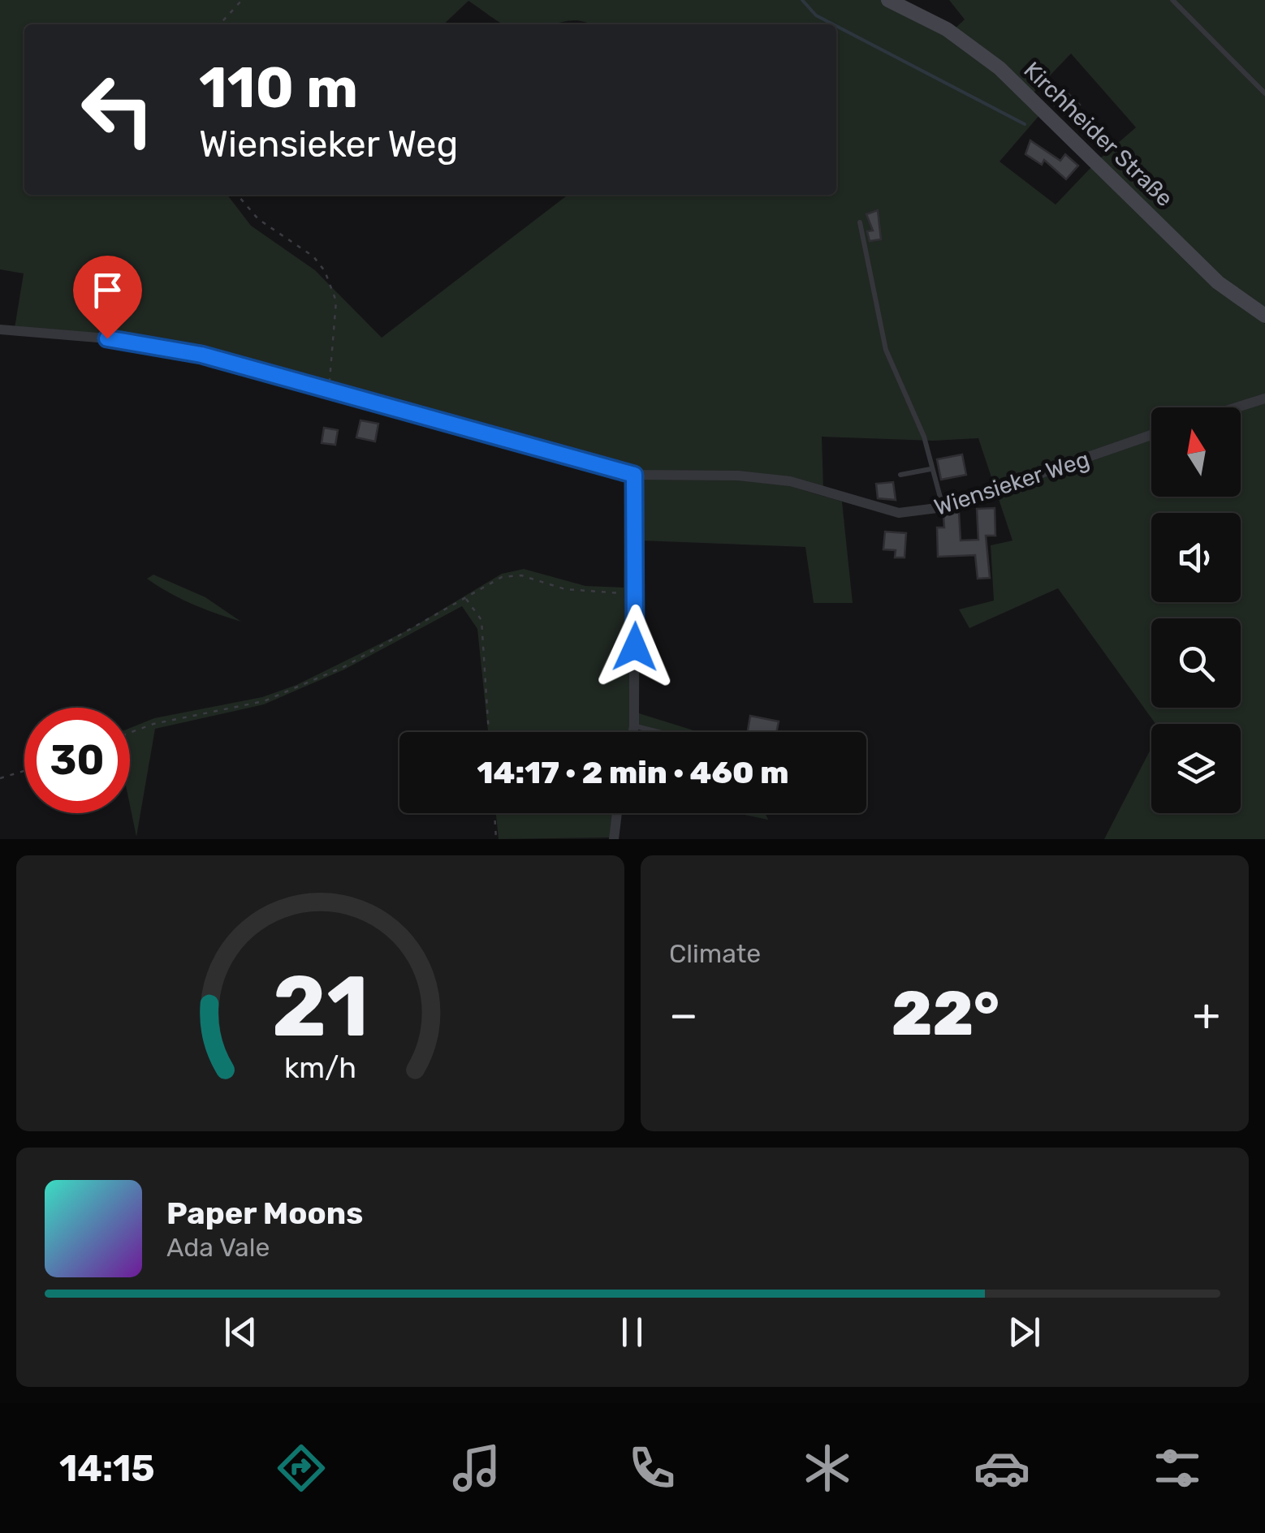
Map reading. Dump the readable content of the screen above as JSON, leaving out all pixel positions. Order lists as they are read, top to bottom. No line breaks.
{"streets":{"main road":["Kirchheider Straße"],"street":["Wiensieker Weg"]},"north":"top","page":{"turn":["110 m","Wiensieker Weg"],"limit":"30","trip":"14:17 · 2 min · 460 m","tile":"Climate","heat":["−","22°","+"],"song":["Paper Moons","Ada Vale"],"tabs":"14:15","gauge":["21","km/h"]}}
